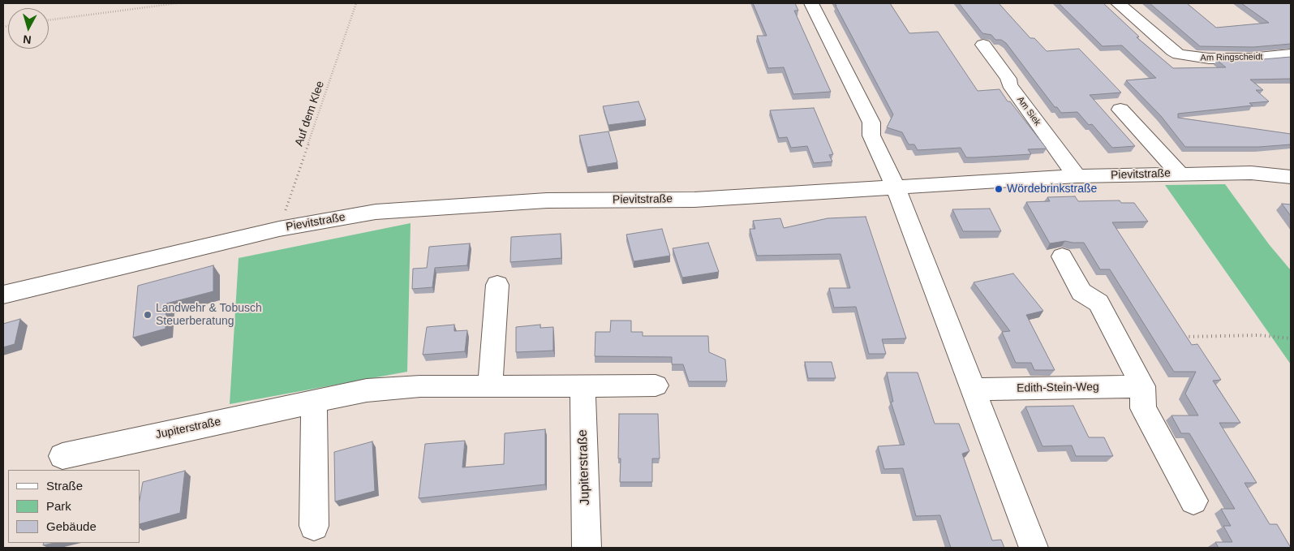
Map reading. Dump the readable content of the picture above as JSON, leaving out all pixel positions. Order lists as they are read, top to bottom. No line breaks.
{"streets":{"street":["Am Ringscheidt","Am Siek","Pievitstraße","Edith-Stein-Weg","Jupiterstraße"],"path":["Auf dem Klee"]},"crossings":[["Am Siek","Pievitstraße"],["Auf dem Klee","Pievitstraße"]],"places":["Wördebrinkstraße","Landwehr & Tobusch Steuerberatung"],"legend":["Straße","Park","Gebäude"],"north":"bottom"}
